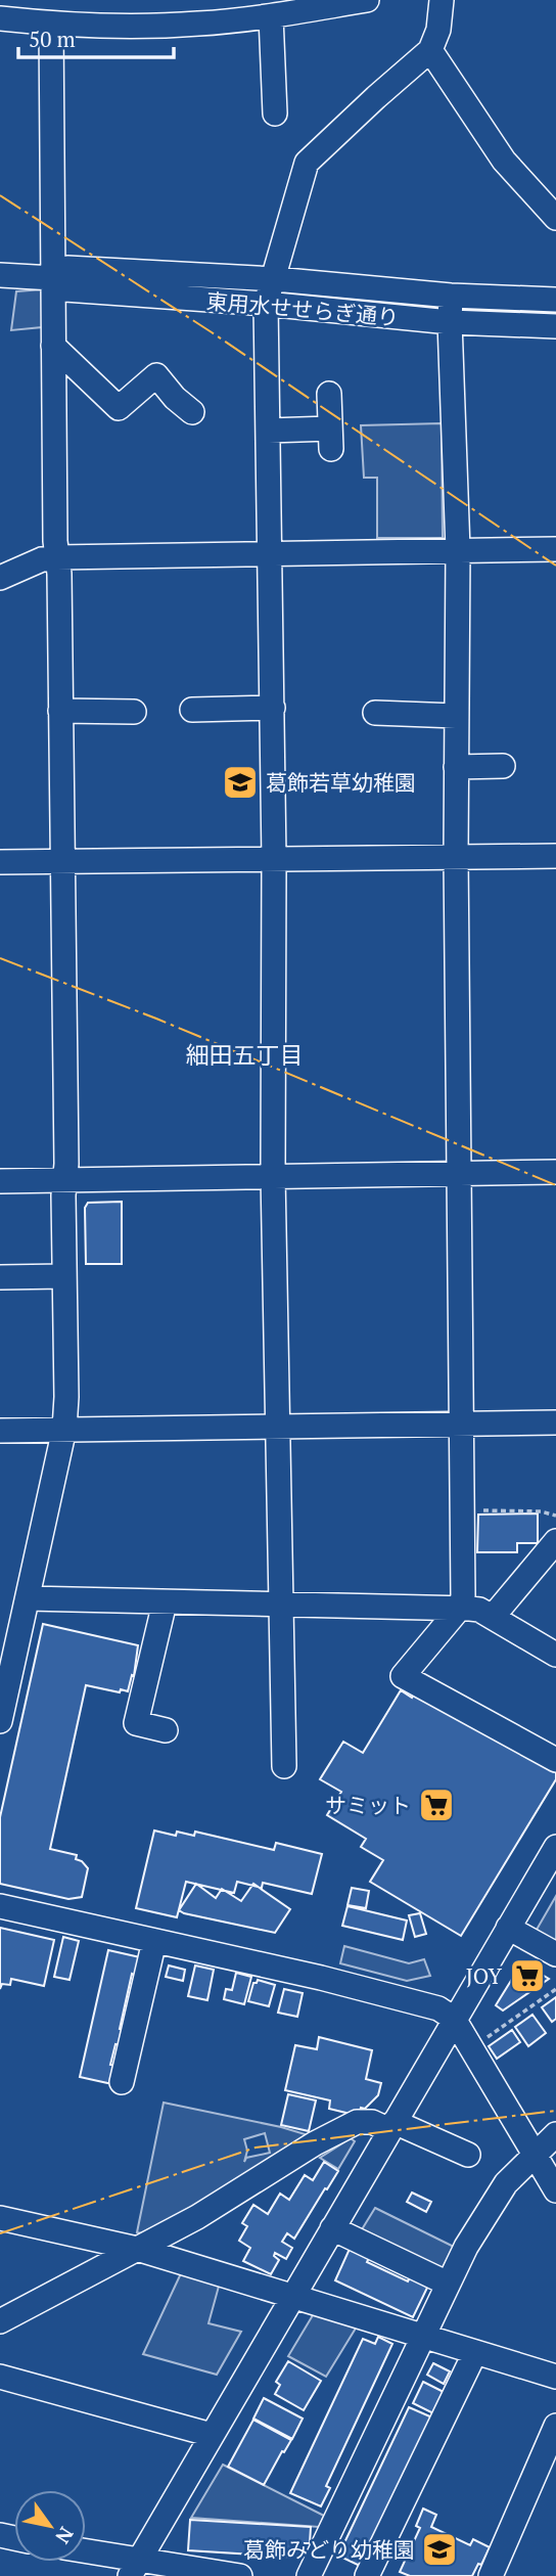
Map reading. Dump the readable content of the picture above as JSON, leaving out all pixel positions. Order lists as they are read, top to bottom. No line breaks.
{"streets":{"street":["東用水せせらぎ通り"]},"districts":["細田五丁目"],"places":{"school or university":["葛飾若草幼稚園","葛飾みどり幼稚園"],"supermarket":["サミット","JOY"]},"scale_bar":"50 m","north":"bottom right"}
